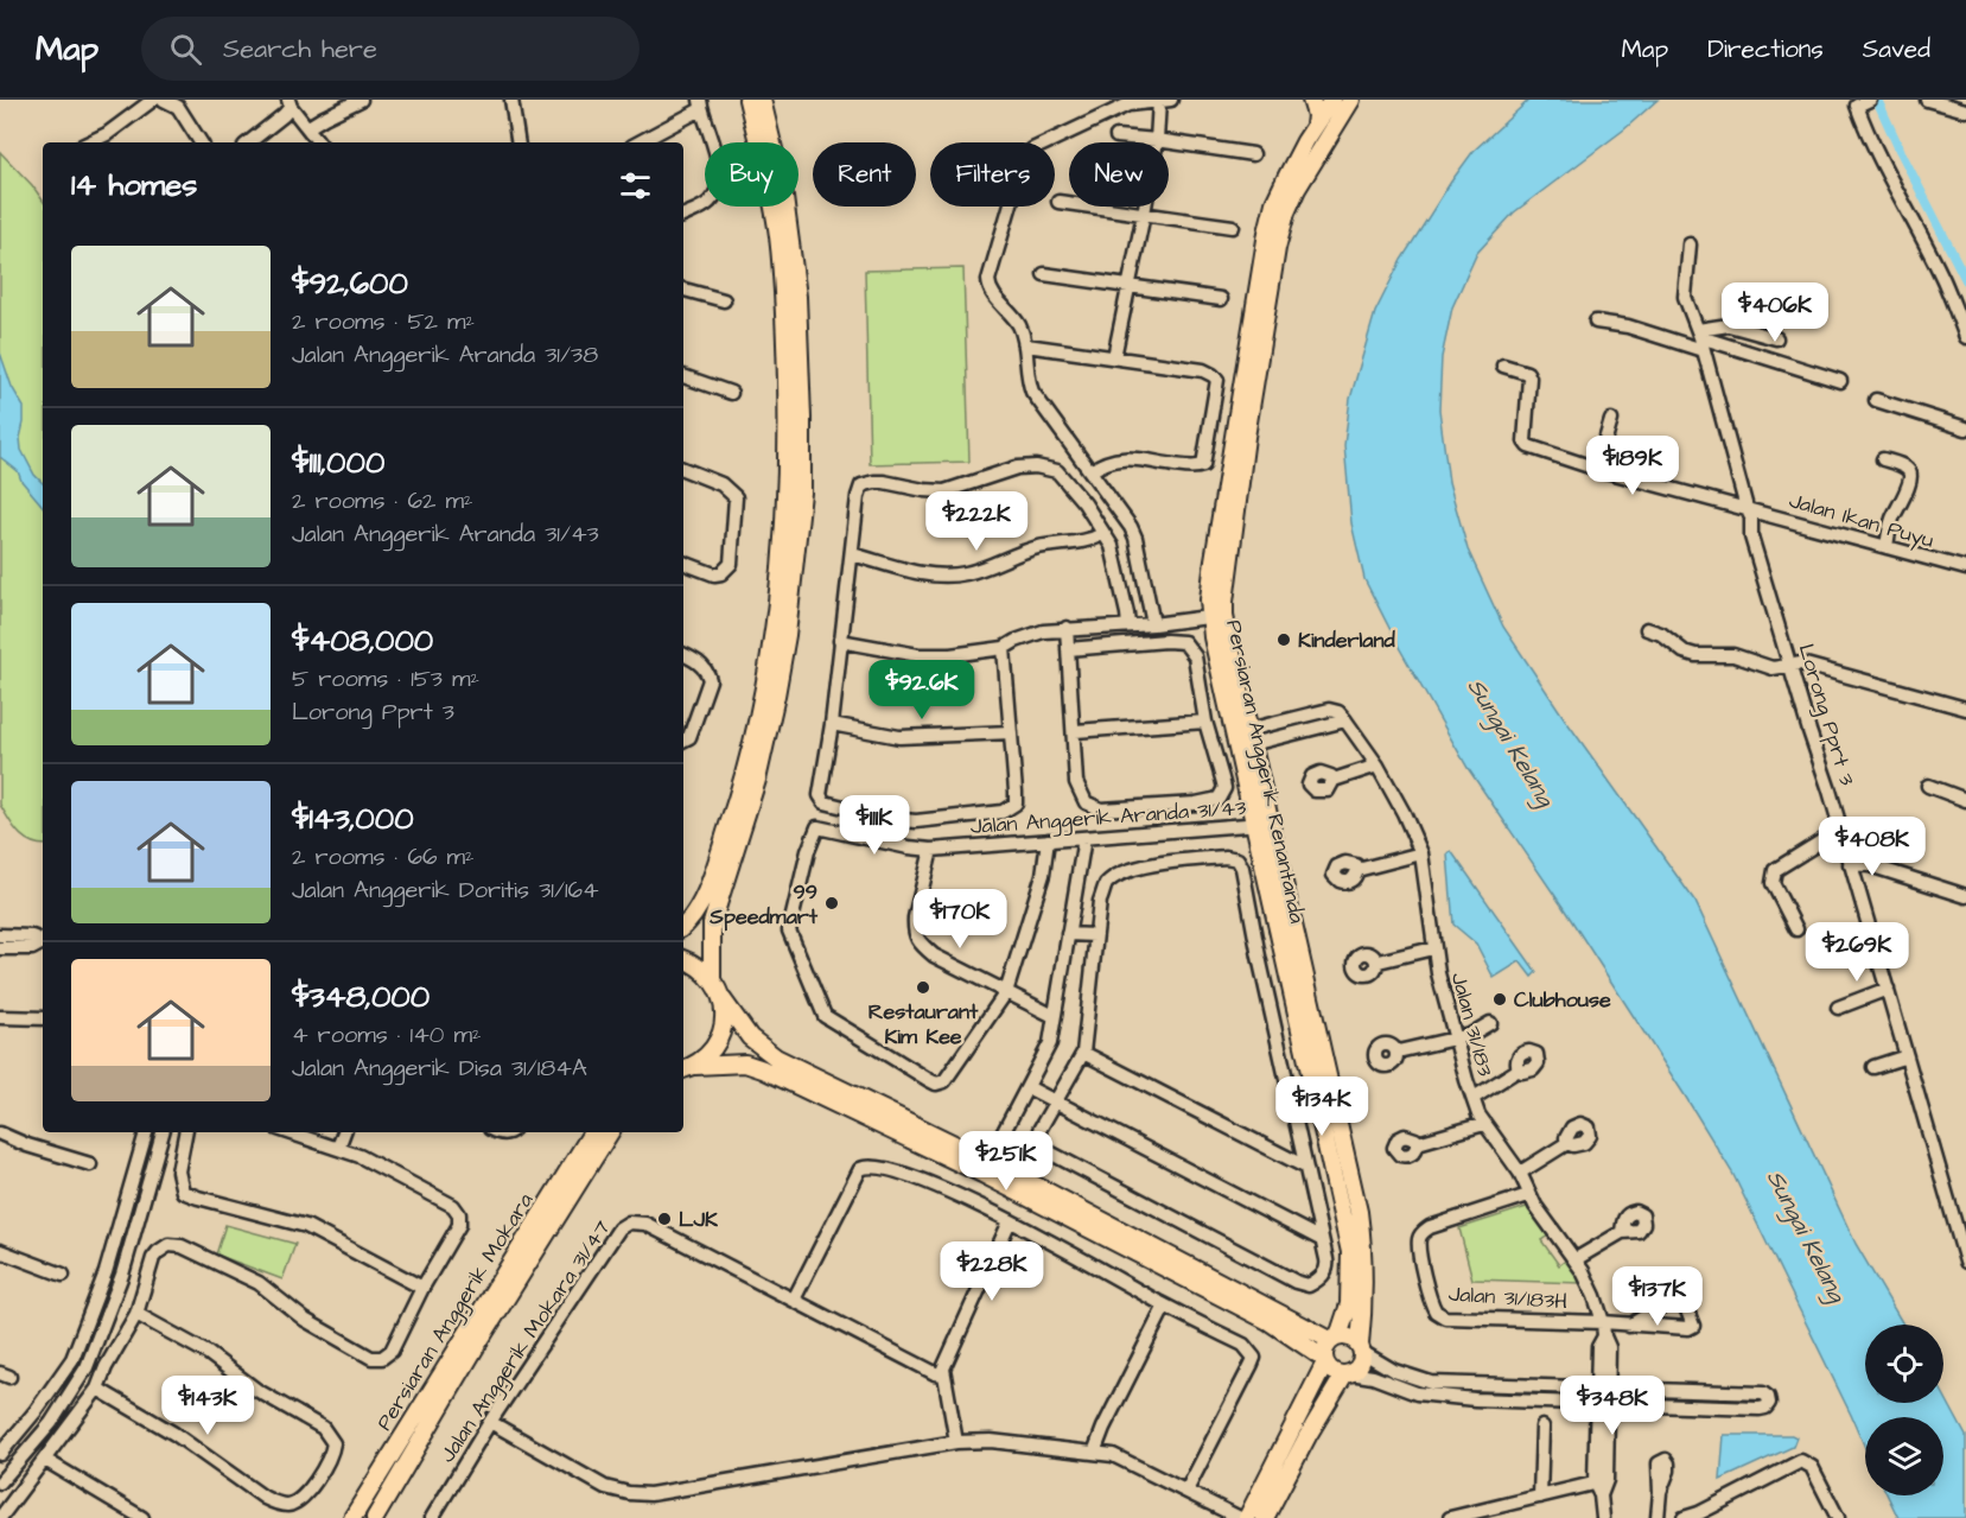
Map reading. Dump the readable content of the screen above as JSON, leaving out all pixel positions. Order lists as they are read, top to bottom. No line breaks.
{"streets":{"main road":["Persiaran Anggerik Renantanda","Persiaran Anggerik Mokara"],"street":["Jalan Ikan Puyu","Lorong Pprt 3","Jalan Anggerik Aranda 31/43","Jalan 31/183","Jalan 31/183H","Jalan Anggerik Mokara 31/47"]},"crossings":[["Jalan Ikan Puyu","Lorong Pprt 3"],["Persiaran Anggerik Renantanda","Jalan Anggerik Aranda 31/43"],["Jalan 31/183","Jalan 31/183H"]],"water":["Sungai Kelang"],"places":["Kinderland","99 Speedmart","Restaurant Kim Kee","Clubhouse","LJK"],"page":{"header":"Map","search":"Search here","nav":["Map","Directions","Saved"],"chip":["Buy","Rent","Filters","New"],"heading":"14 homes","list":[{"name":"$92,600","note":"2 rooms · 52 m² · Jalan Anggerik Aranda 31/38"},{"name":"$111,000","note":"2 rooms · 62 m² · Jalan Anggerik Aranda 31/43"},{"name":"$408,000","note":"5 rooms · 153 m² · Lorong Pprt 3"},{"name":"$143,000","note":"2 rooms · 66 m² · Jalan Anggerik Doritis 31/164"},{"name":"$348,000","note":"4 rooms · 140 m² · Jalan Anggerik Disa 31/184A"}],"price":["$406K","$189K","$222K","$92.6K","$111K","$408K","$170K","$269K","$134K","$251K","$228K","$137K","$143K","$348K"]}}
